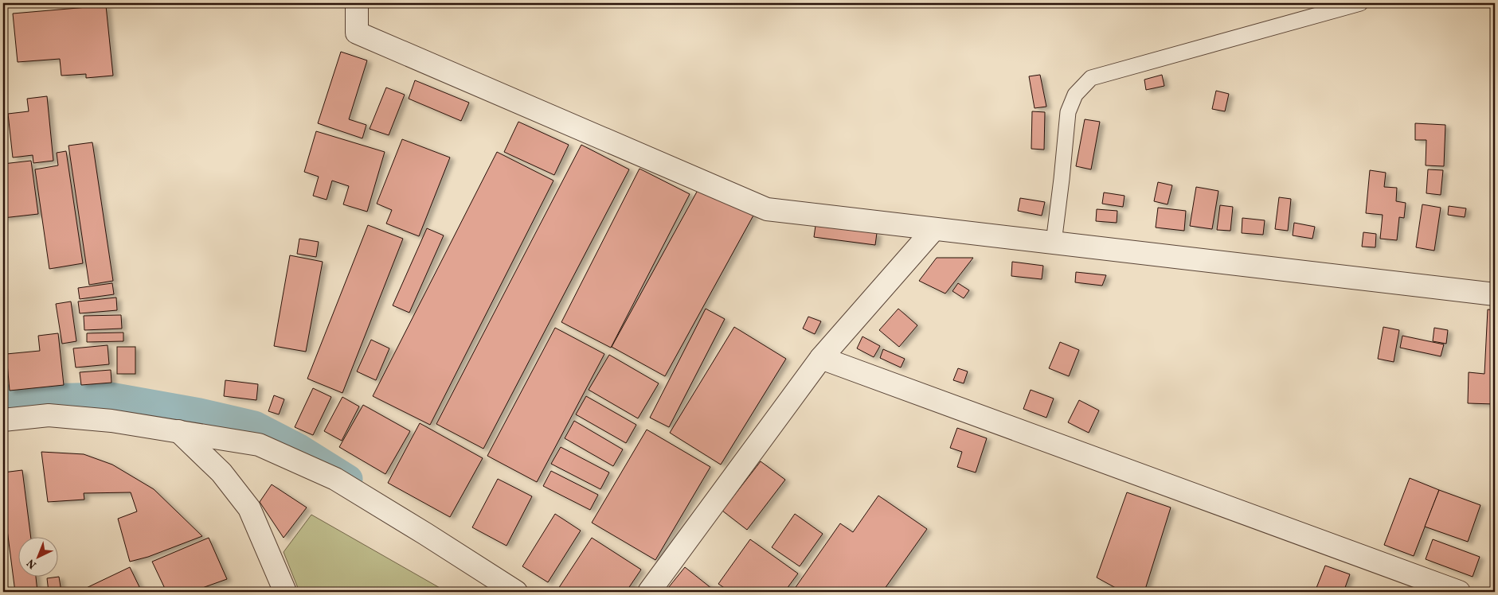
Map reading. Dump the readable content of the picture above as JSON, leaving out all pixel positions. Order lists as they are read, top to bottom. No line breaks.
{"north":"bottom left"}
